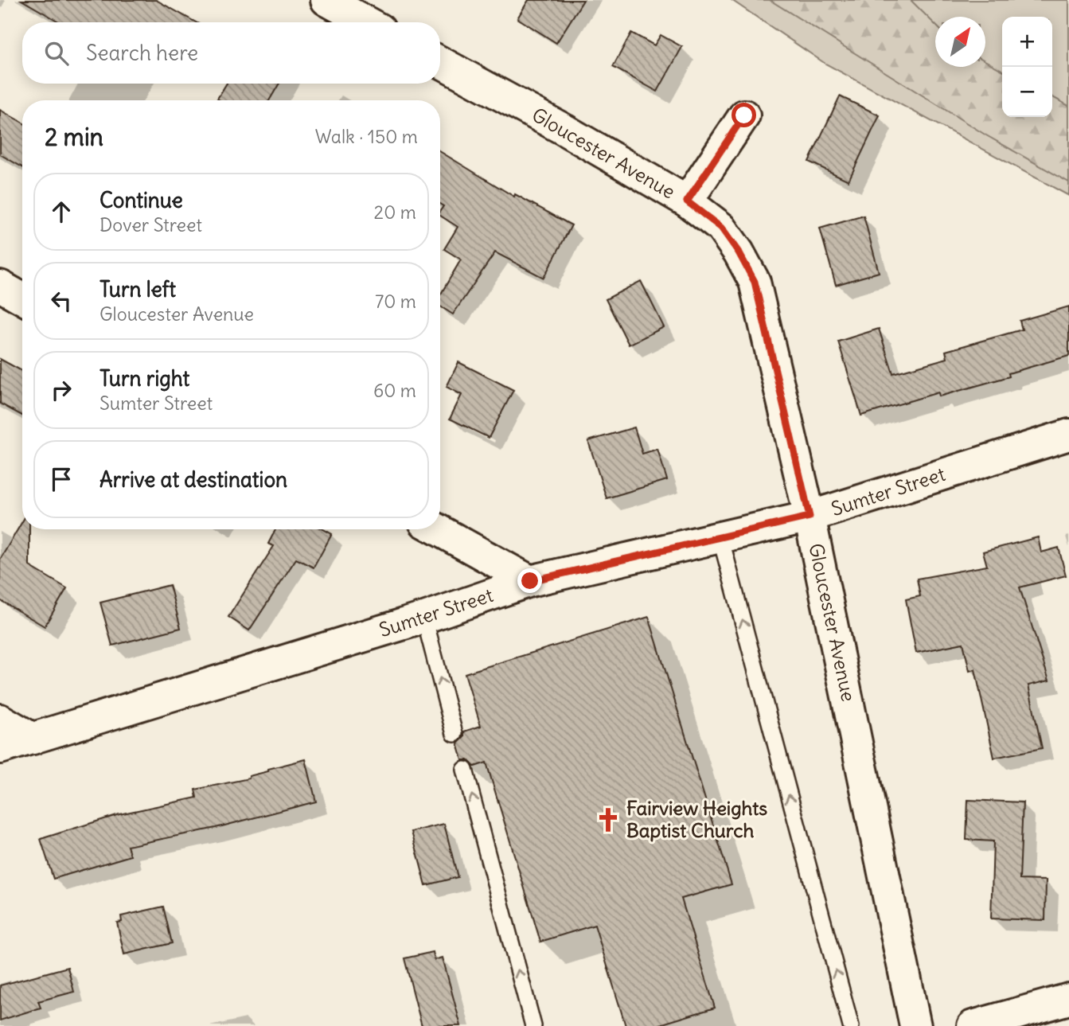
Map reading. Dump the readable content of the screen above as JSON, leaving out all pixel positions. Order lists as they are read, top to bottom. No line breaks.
{"streets":{"street":["Gloucester Avenue","Sumter Street"]},"crossings":[["Gloucester Avenue","Sumter Street"]],"places":{"church":["Fairview Heights Baptist Church"]},"north":"top right","page":{"map_buttons":["+","−"],"search":"Search here","heading":["2 min","Walk · 150 m"],"list":[["Continue","Dover Street","20 m"],["Turn left","Gloucester Avenue","70 m"],["Turn right","Sumter Street","60 m"],"Arrive at destination"]}}
